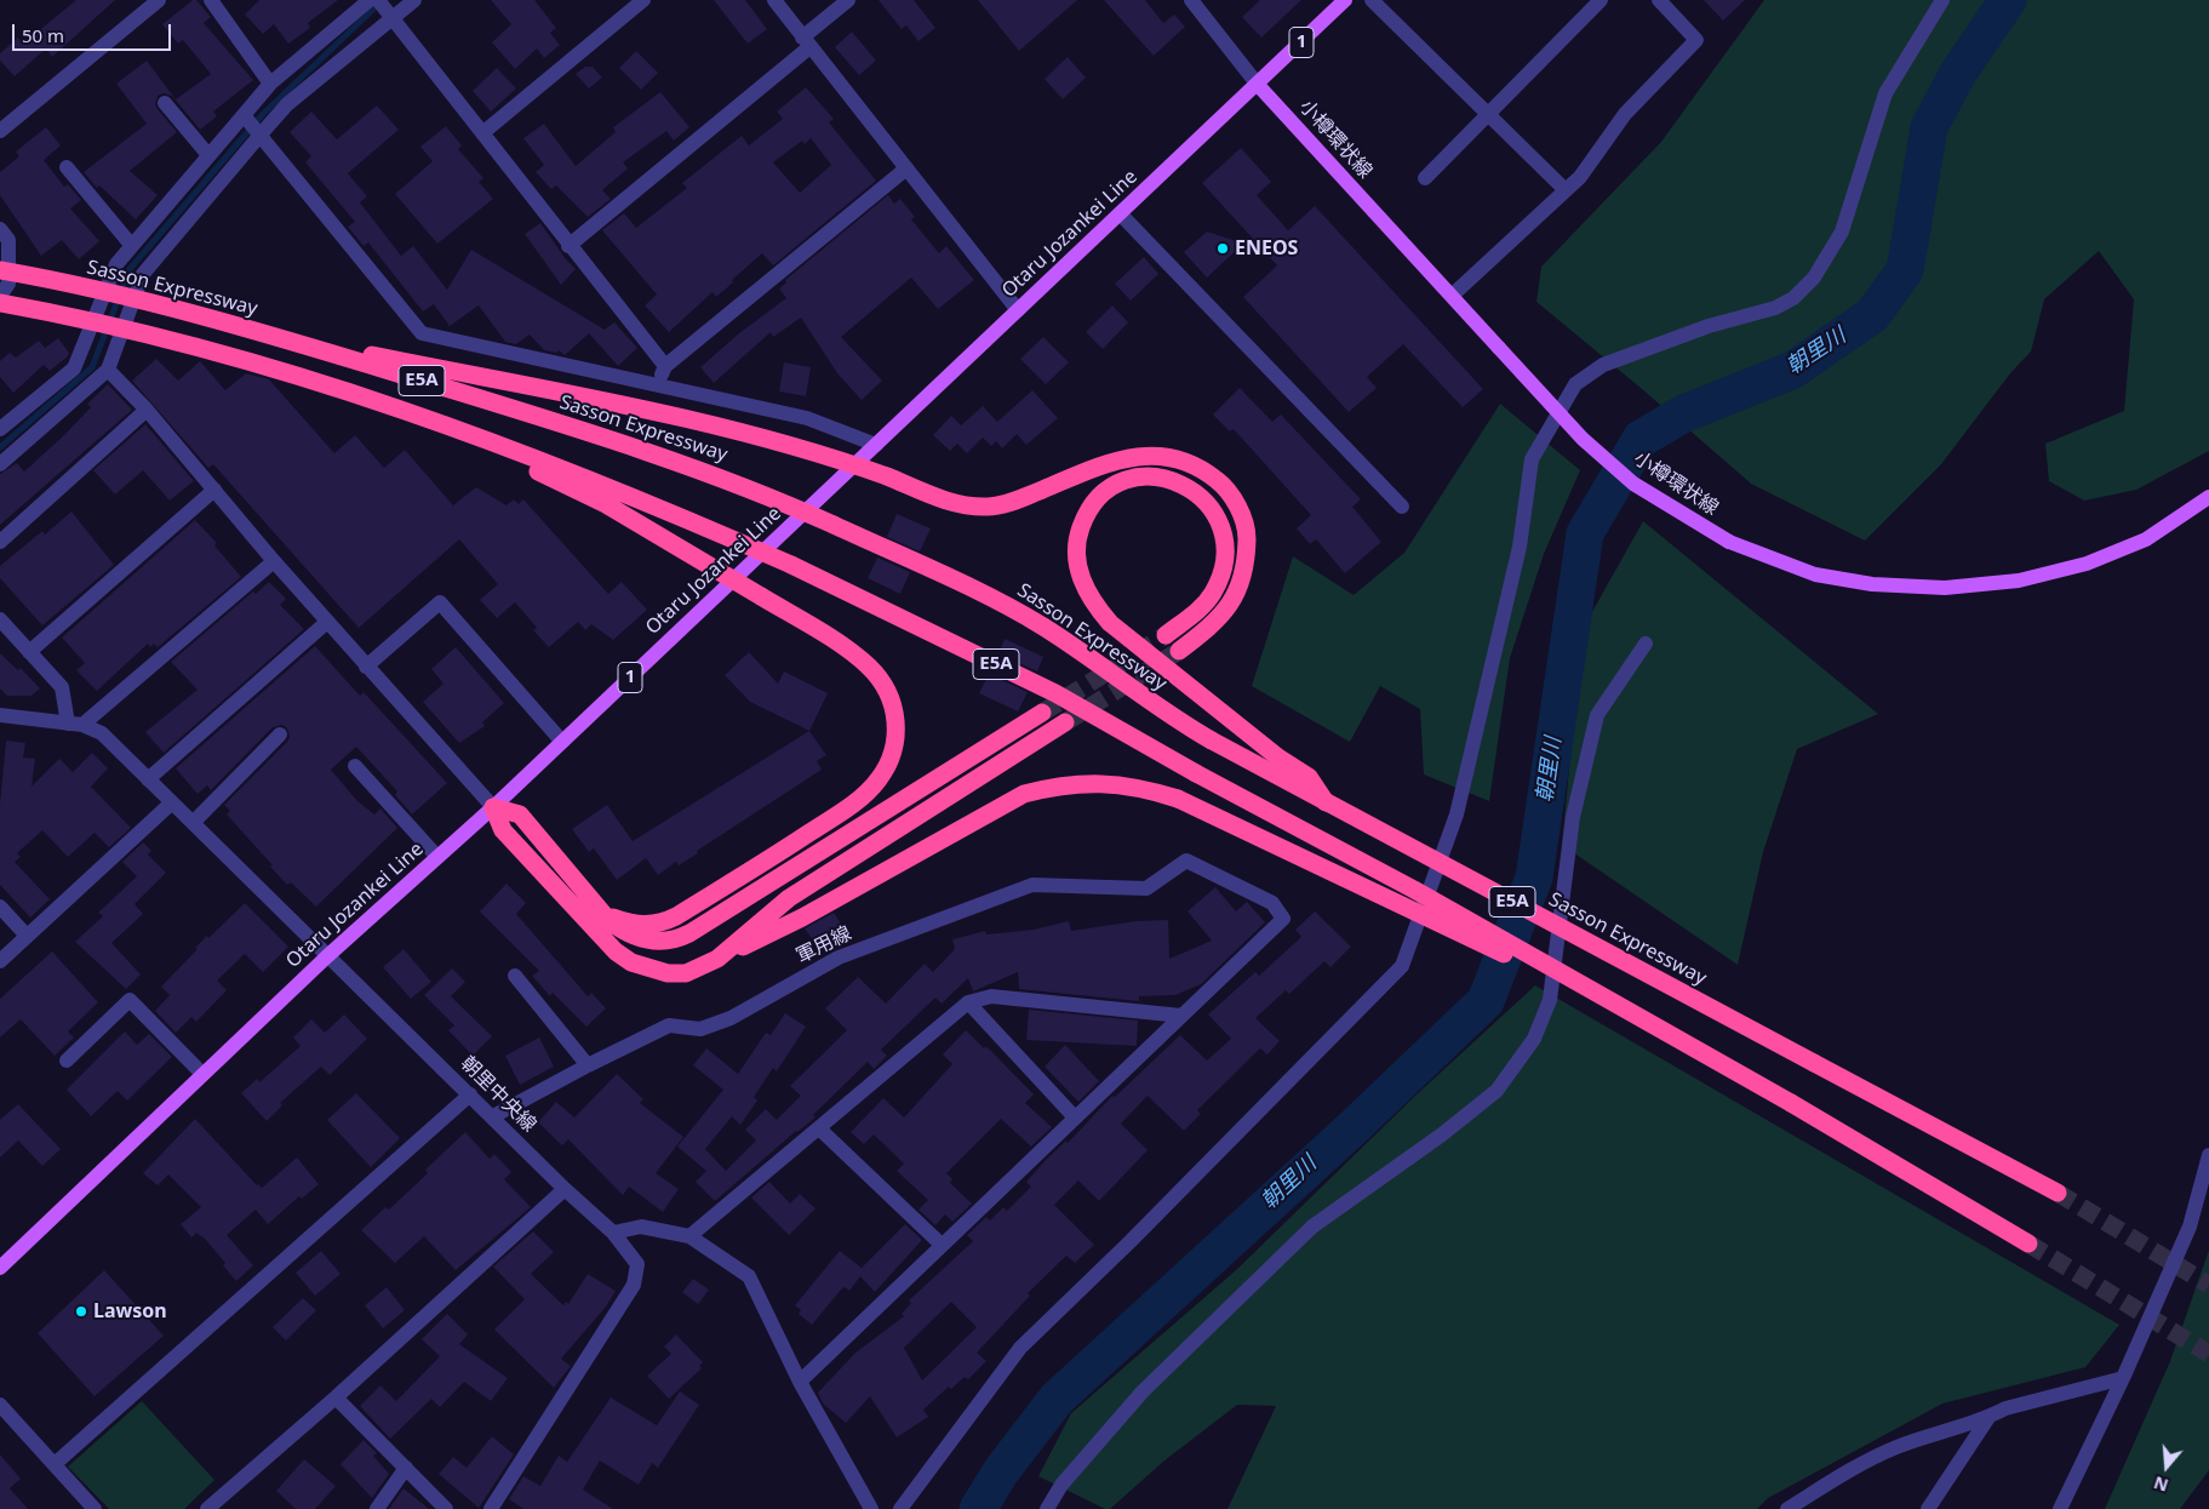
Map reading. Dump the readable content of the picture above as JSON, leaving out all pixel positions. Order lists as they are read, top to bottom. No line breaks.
{"streets":{"highway":["Sasson Expressway","E5A"],"main road":["1","小樽環状線","Otaru Jozankei Line"],"street":["軍用線","朝里中央線"]},"crossings":[["小樽環状線","Otaru Jozankei Line"],["Otaru Jozankei Line","朝里中央線"],["軍用線","朝里中央線"]],"water":["朝里川"],"places":["ENEOS","Lawson"],"scale_bar":"50 m","north":"bottom"}
